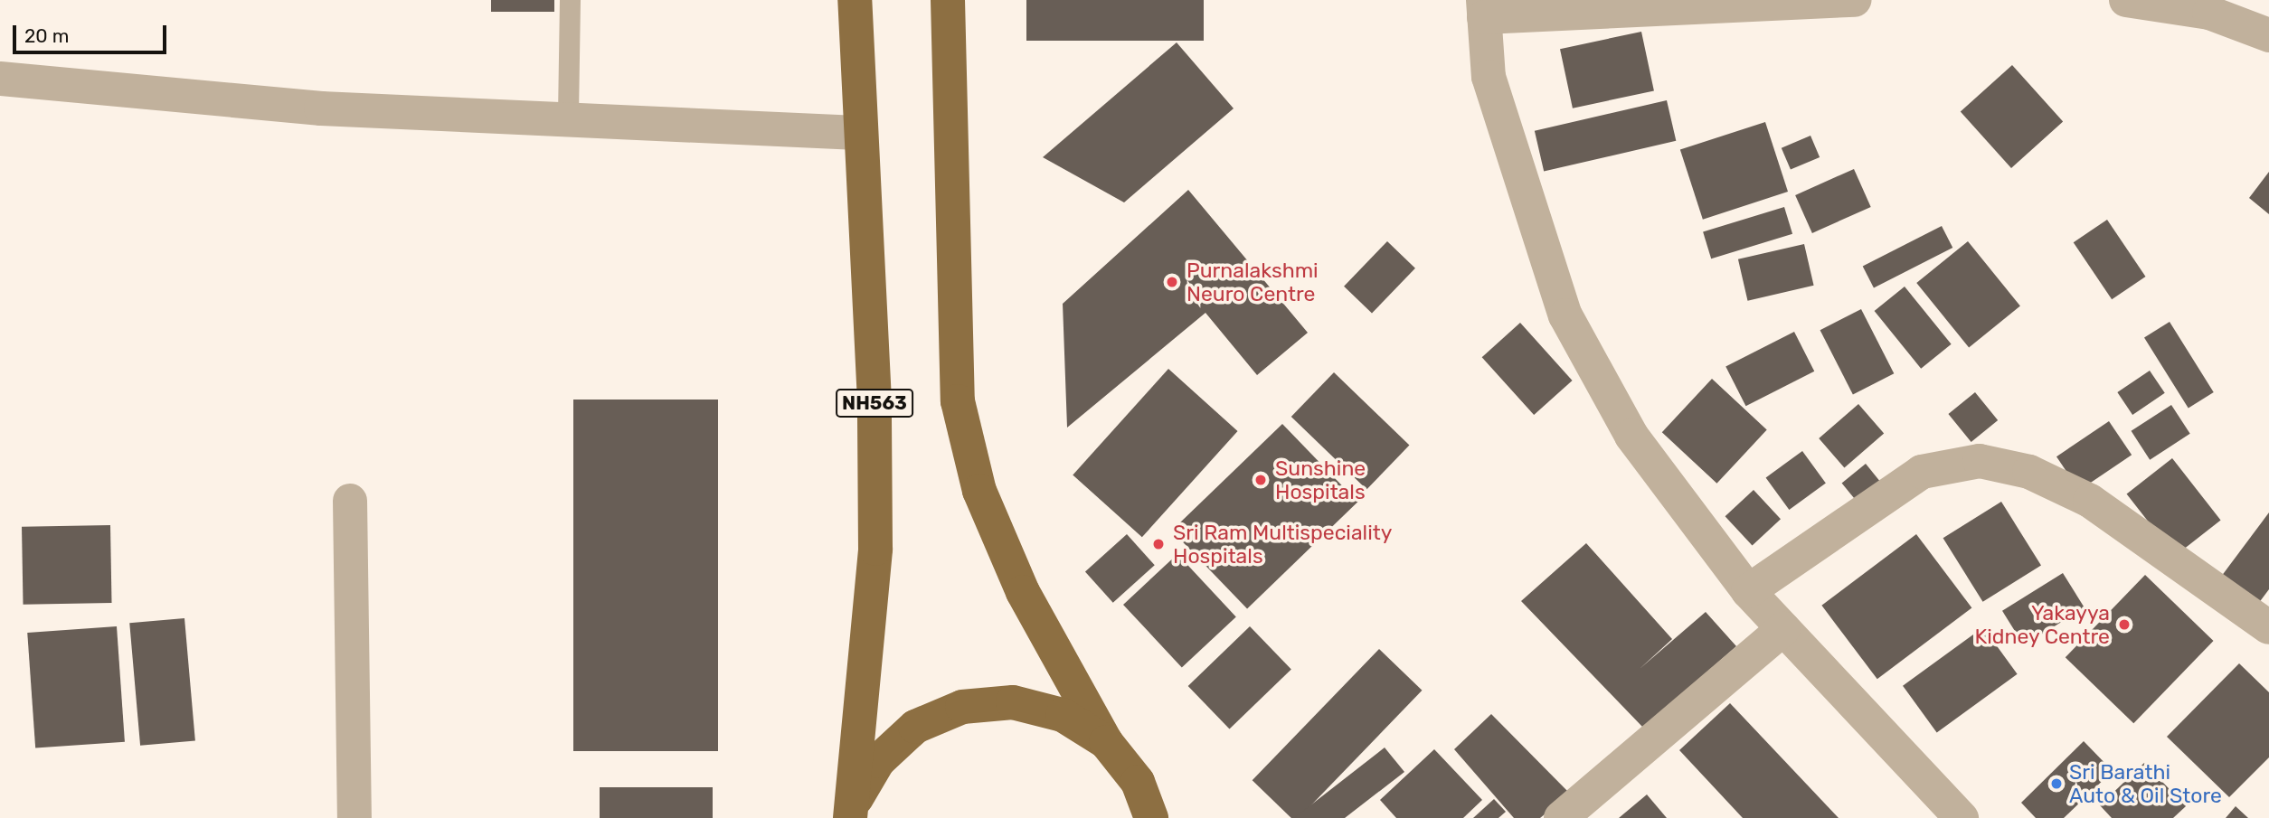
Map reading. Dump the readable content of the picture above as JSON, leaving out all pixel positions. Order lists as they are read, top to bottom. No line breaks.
{"streets":{"highway":["NH563"]},"places":["Purnalakshmi Neuro Centre","Sunshine Hospitals","Sri Ram Multispeciality Hospitals","Yakayya Kidney Centre","Sri Barathi Auto & Oil Store"],"scale_bar":"20 m"}
